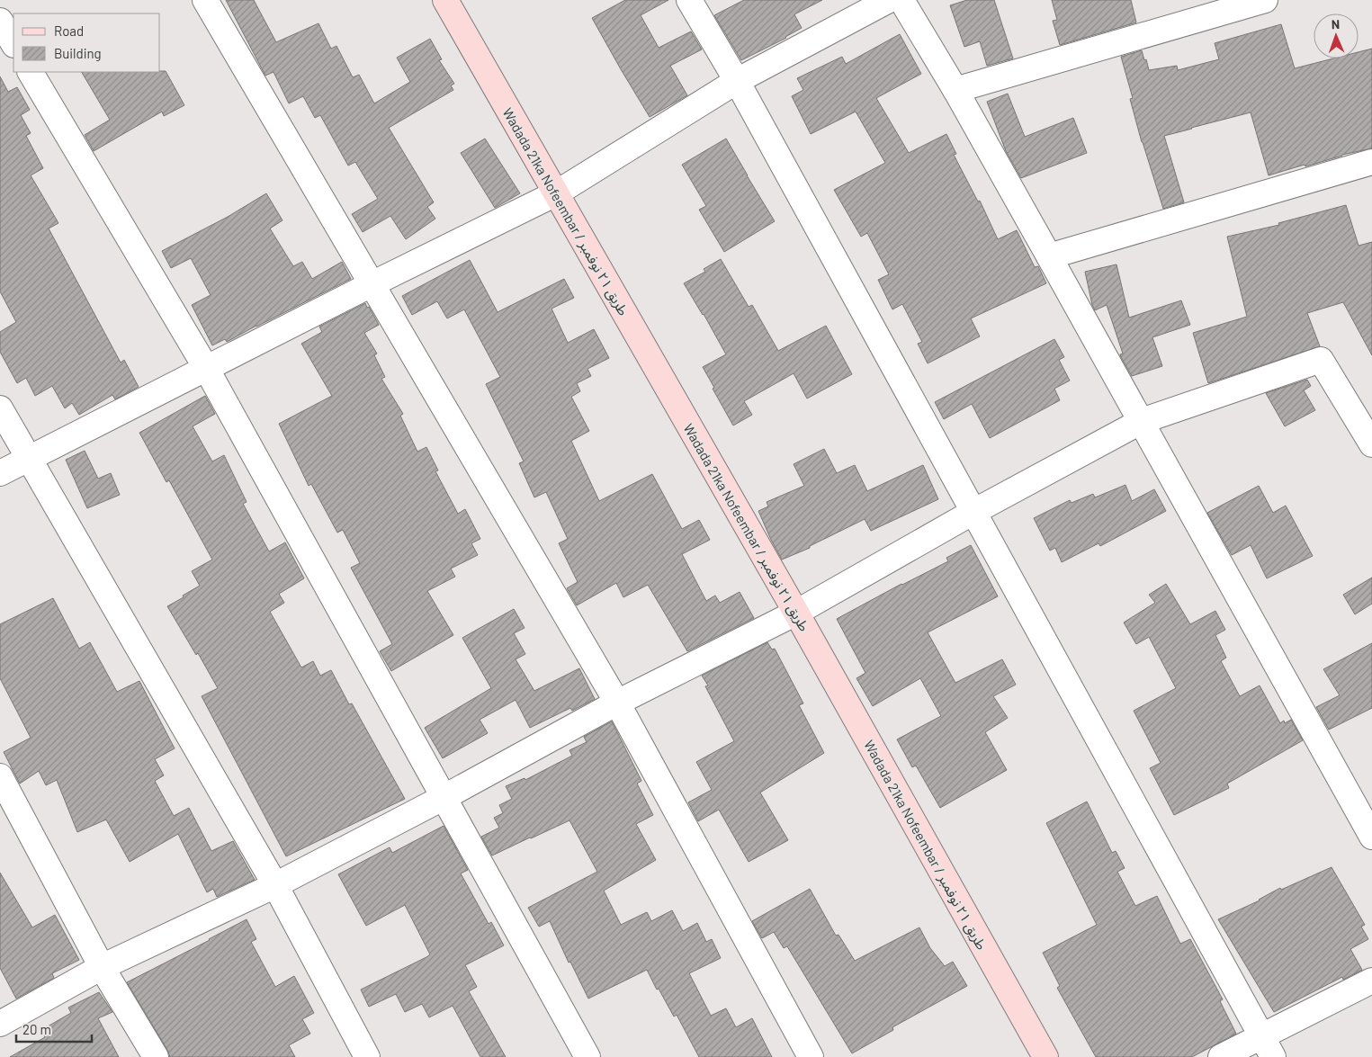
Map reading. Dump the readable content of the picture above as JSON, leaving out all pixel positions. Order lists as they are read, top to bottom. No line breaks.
{"streets":{"street":["Wadada 21ka Nofeembar / طريق ٢١ نوفمبر"]},"legend":["Road","Building"],"scale_bar":"20 m","north":"top"}
